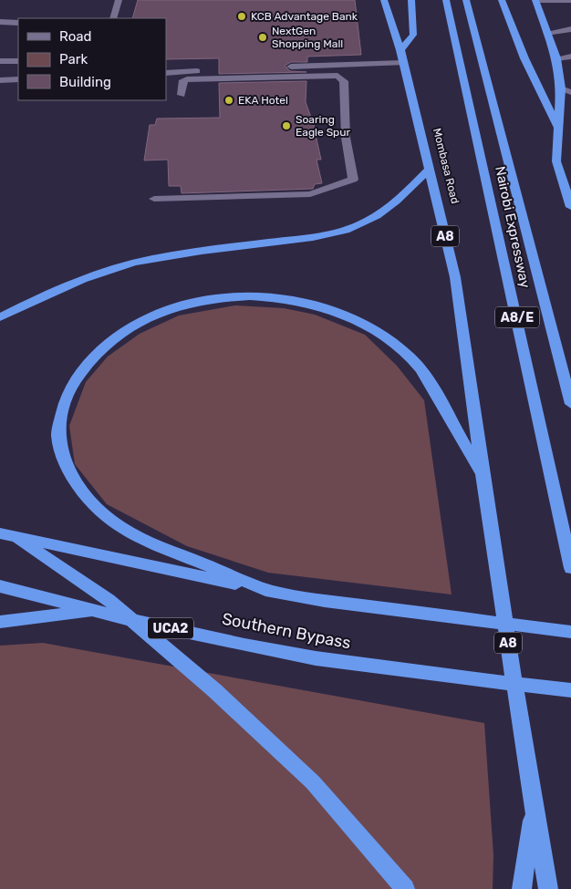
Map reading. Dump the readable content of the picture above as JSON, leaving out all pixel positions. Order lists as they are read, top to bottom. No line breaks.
{"streets":{"highway":["Mombasa Road","Nairobi Expressway","A8","A8/E","UCA2","Southern Bypass"]},"crossings":[["Mombasa Road","A8"]],"places":["KCB Advantage Bank","NextGen Shopping Mall","EKA Hotel","Soaring Eagle Spur"],"legend":["Road","Park","Building"]}
